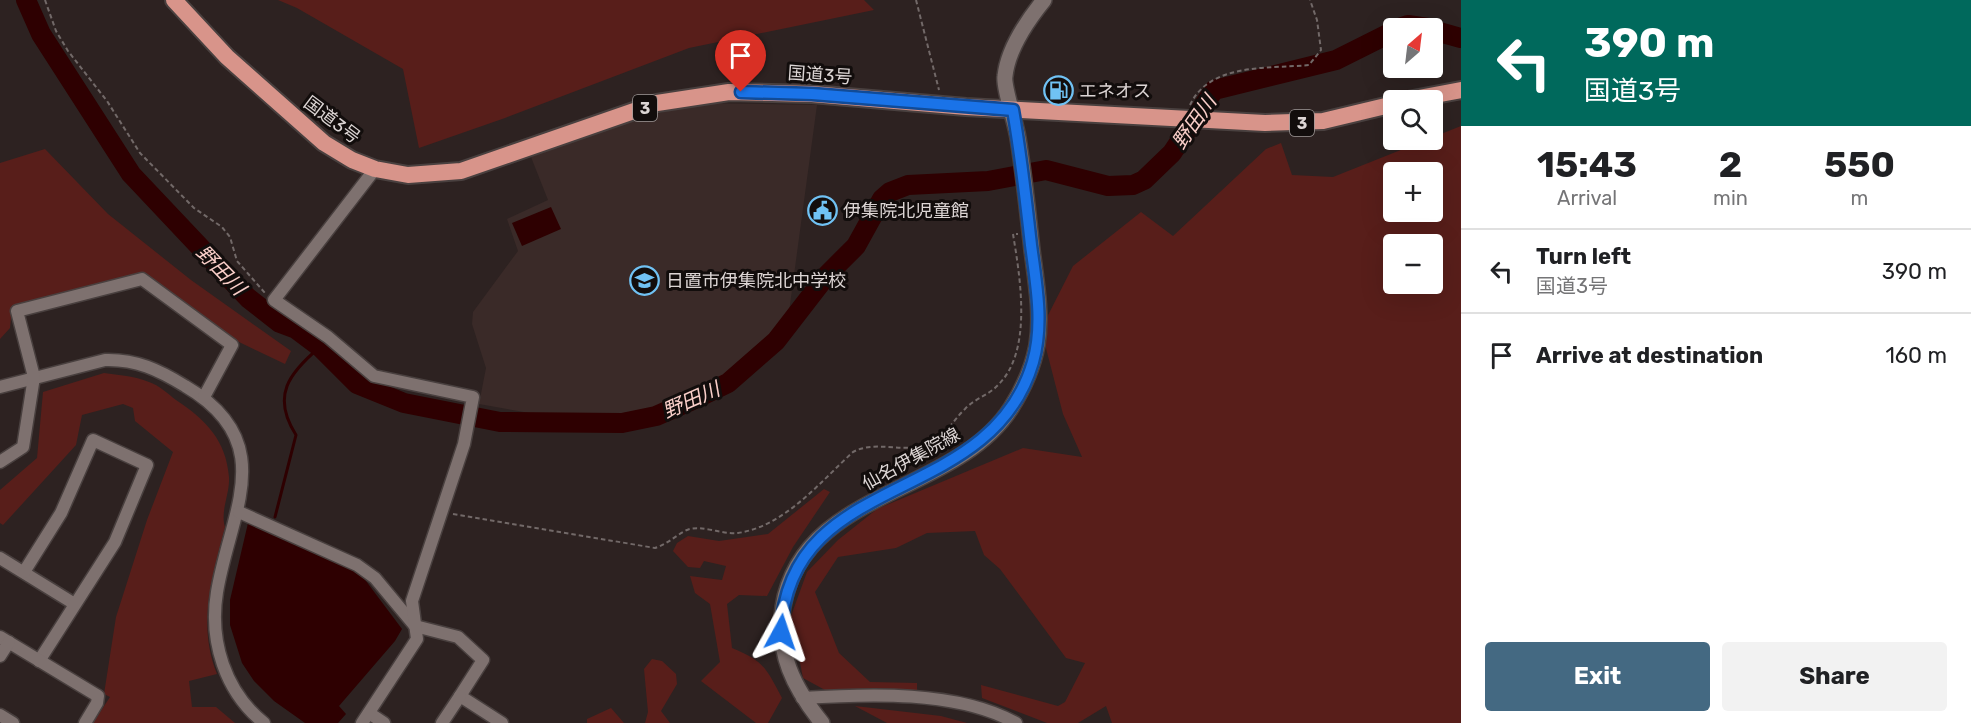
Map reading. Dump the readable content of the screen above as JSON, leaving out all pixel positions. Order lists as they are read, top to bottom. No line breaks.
{"streets":{"highway":["国道3号","3"],"main road":["仙名伊集院線"]},"crossings":[["国道3号","仙名伊集院線"]],"water":["野田川"],"places":{"fuel station":["エネオス"],"public building":["伊集院北児童館"],"school or university":["日置市伊集院北中学校"]},"north":"top right","page":{"turn":["390 m","国道3号"],"map_buttons":["+","−"],"eta":["15:43","Arrival","2","min","550","m"],"list":[{"name":"Turn left","note":"国道3号","value":"390 m"},{"name":"Arrive at destination","value":"160 m"}],"buttons":["Exit","Share"]}}
